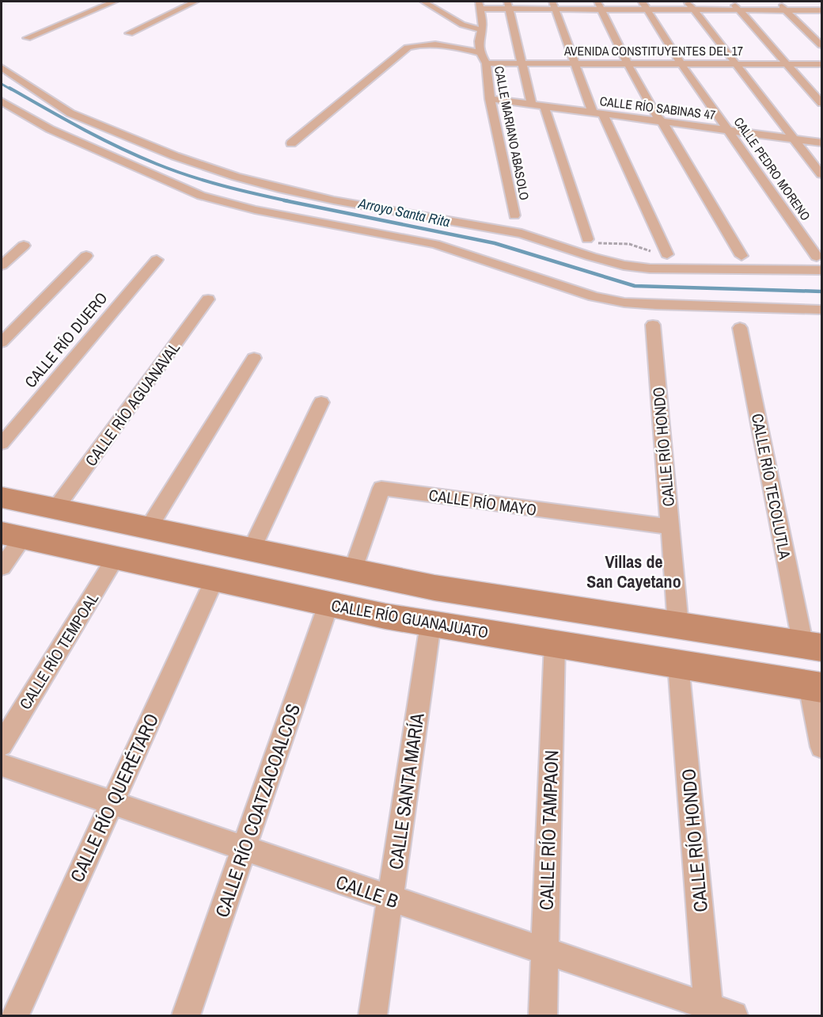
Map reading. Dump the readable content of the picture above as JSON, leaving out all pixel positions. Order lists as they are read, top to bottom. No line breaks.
{"streets":{"street":["AVENIDA CONSTITUYENTES DEL 17","CALLE RÍO SABINAS 47","CALLE MARIANO ABASOLO","CALLE PEDRO MORENO","CALLE RÍO DUERO","CALLE RÍO AGUANAVAL","CALLE RÍO HONDO","CALLE RÍO TECOLUTLA","CALLE RÍO MAYO","CALLE RÍO GUANAJUATO","CALLE RÍO TEMPOAL","CALLE SANTA MARÍA","CALLE RÍO QUERÉTARO","CALLE RÍO COATZACOALCOS","CALLE RÍO TAMPAON","CALLE B"]},"crossings":[["AVENIDA CONSTITUYENTES DEL 17","CALLE MARIANO ABASOLO"],["AVENIDA CONSTITUYENTES DEL 17","CALLE PEDRO MORENO"],["CALLE RÍO SABINAS 47","CALLE MARIANO ABASOLO"],["CALLE RÍO SABINAS 47","CALLE PEDRO MORENO"],["CALLE RÍO HONDO","CALLE RÍO MAYO"],["CALLE RÍO HONDO","CALLE RÍO GUANAJUATO"],["CALLE RÍO HONDO","CALLE B"],["CALLE RÍO GUANAJUATO","CALLE RÍO TEMPOAL"],["CALLE RÍO GUANAJUATO","CALLE SANTA MARÍA"],["CALLE RÍO GUANAJUATO","CALLE RÍO QUERÉTARO"],["CALLE RÍO GUANAJUATO","CALLE RÍO COATZACOALCOS"],["CALLE RÍO GUANAJUATO","CALLE RÍO TAMPAON"],["CALLE SANTA MARÍA","CALLE B"],["CALLE RÍO QUERÉTARO","CALLE B"],["CALLE RÍO COATZACOALCOS","CALLE B"],["CALLE RÍO TAMPAON","CALLE B"]],"districts":["Villas de San Cayetano"],"water":["Arroyo Santa Rita"]}
